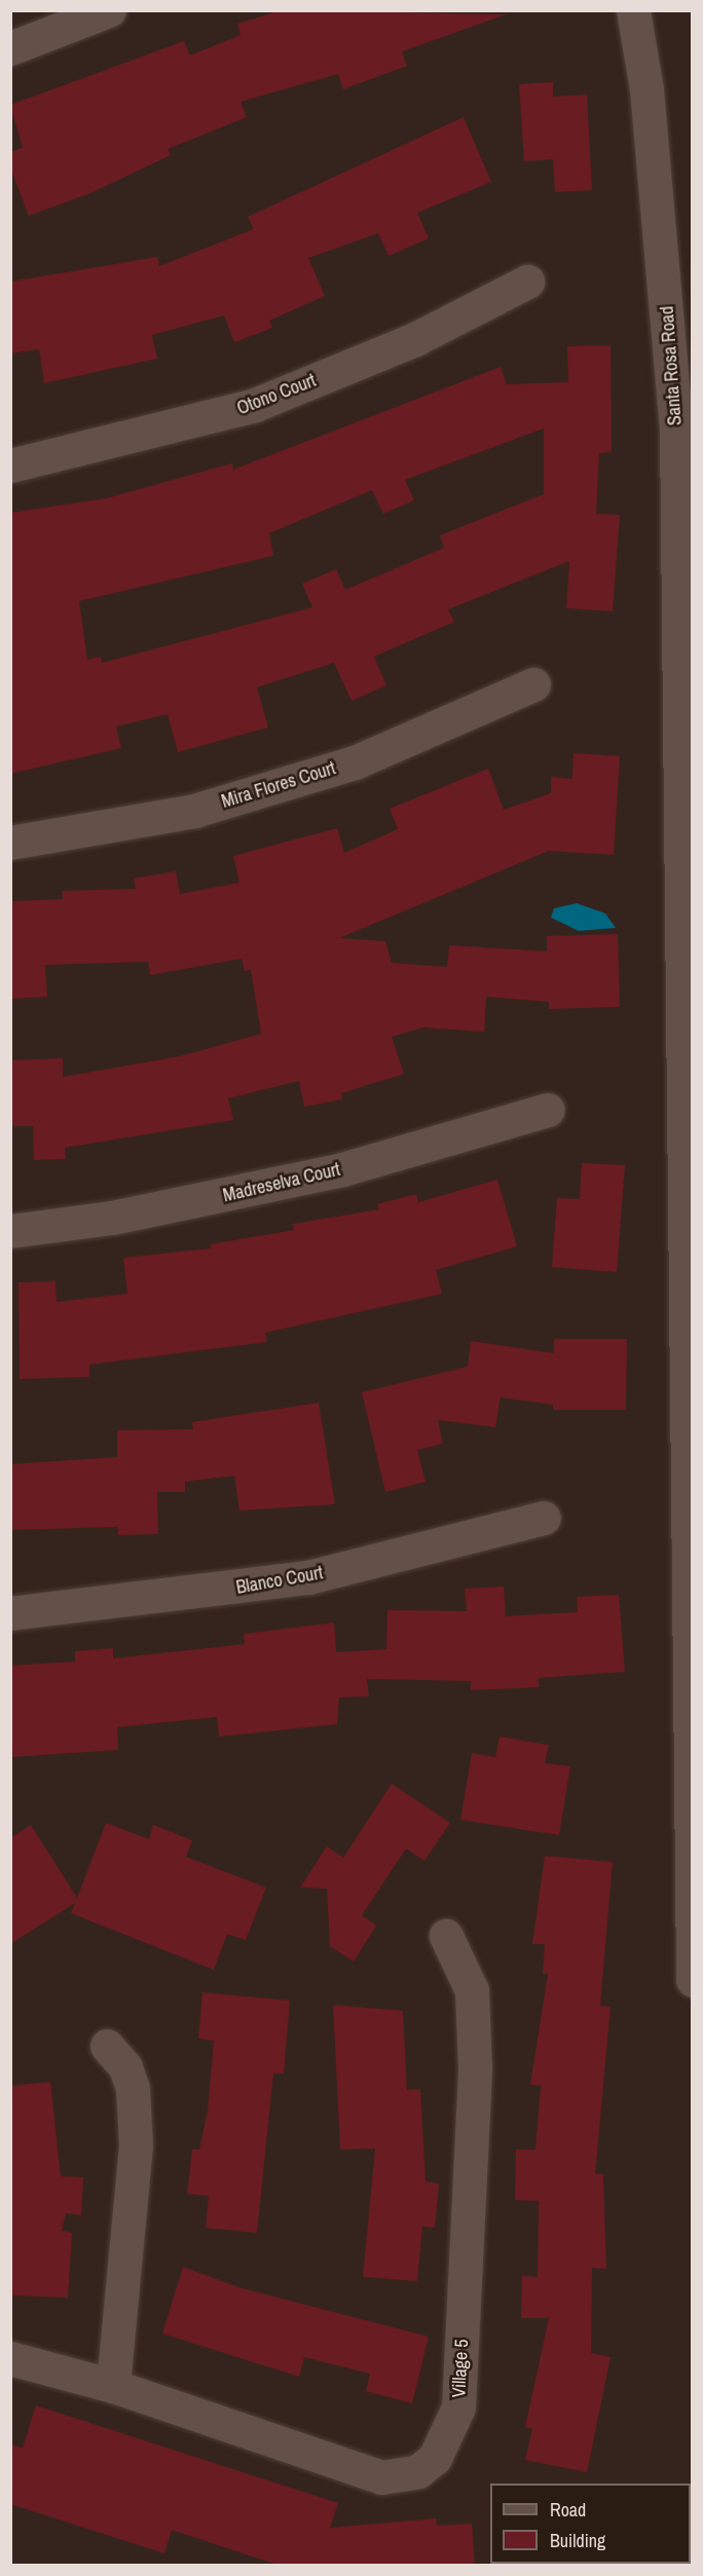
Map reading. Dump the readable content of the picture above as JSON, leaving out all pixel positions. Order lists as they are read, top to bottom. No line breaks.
{"streets":{"street":["Santa Rosa Road","Otono Court","Mira Flores Court","Madreselva Court","Blanco Court","Village 5"]},"legend":["Road","Building"]}
